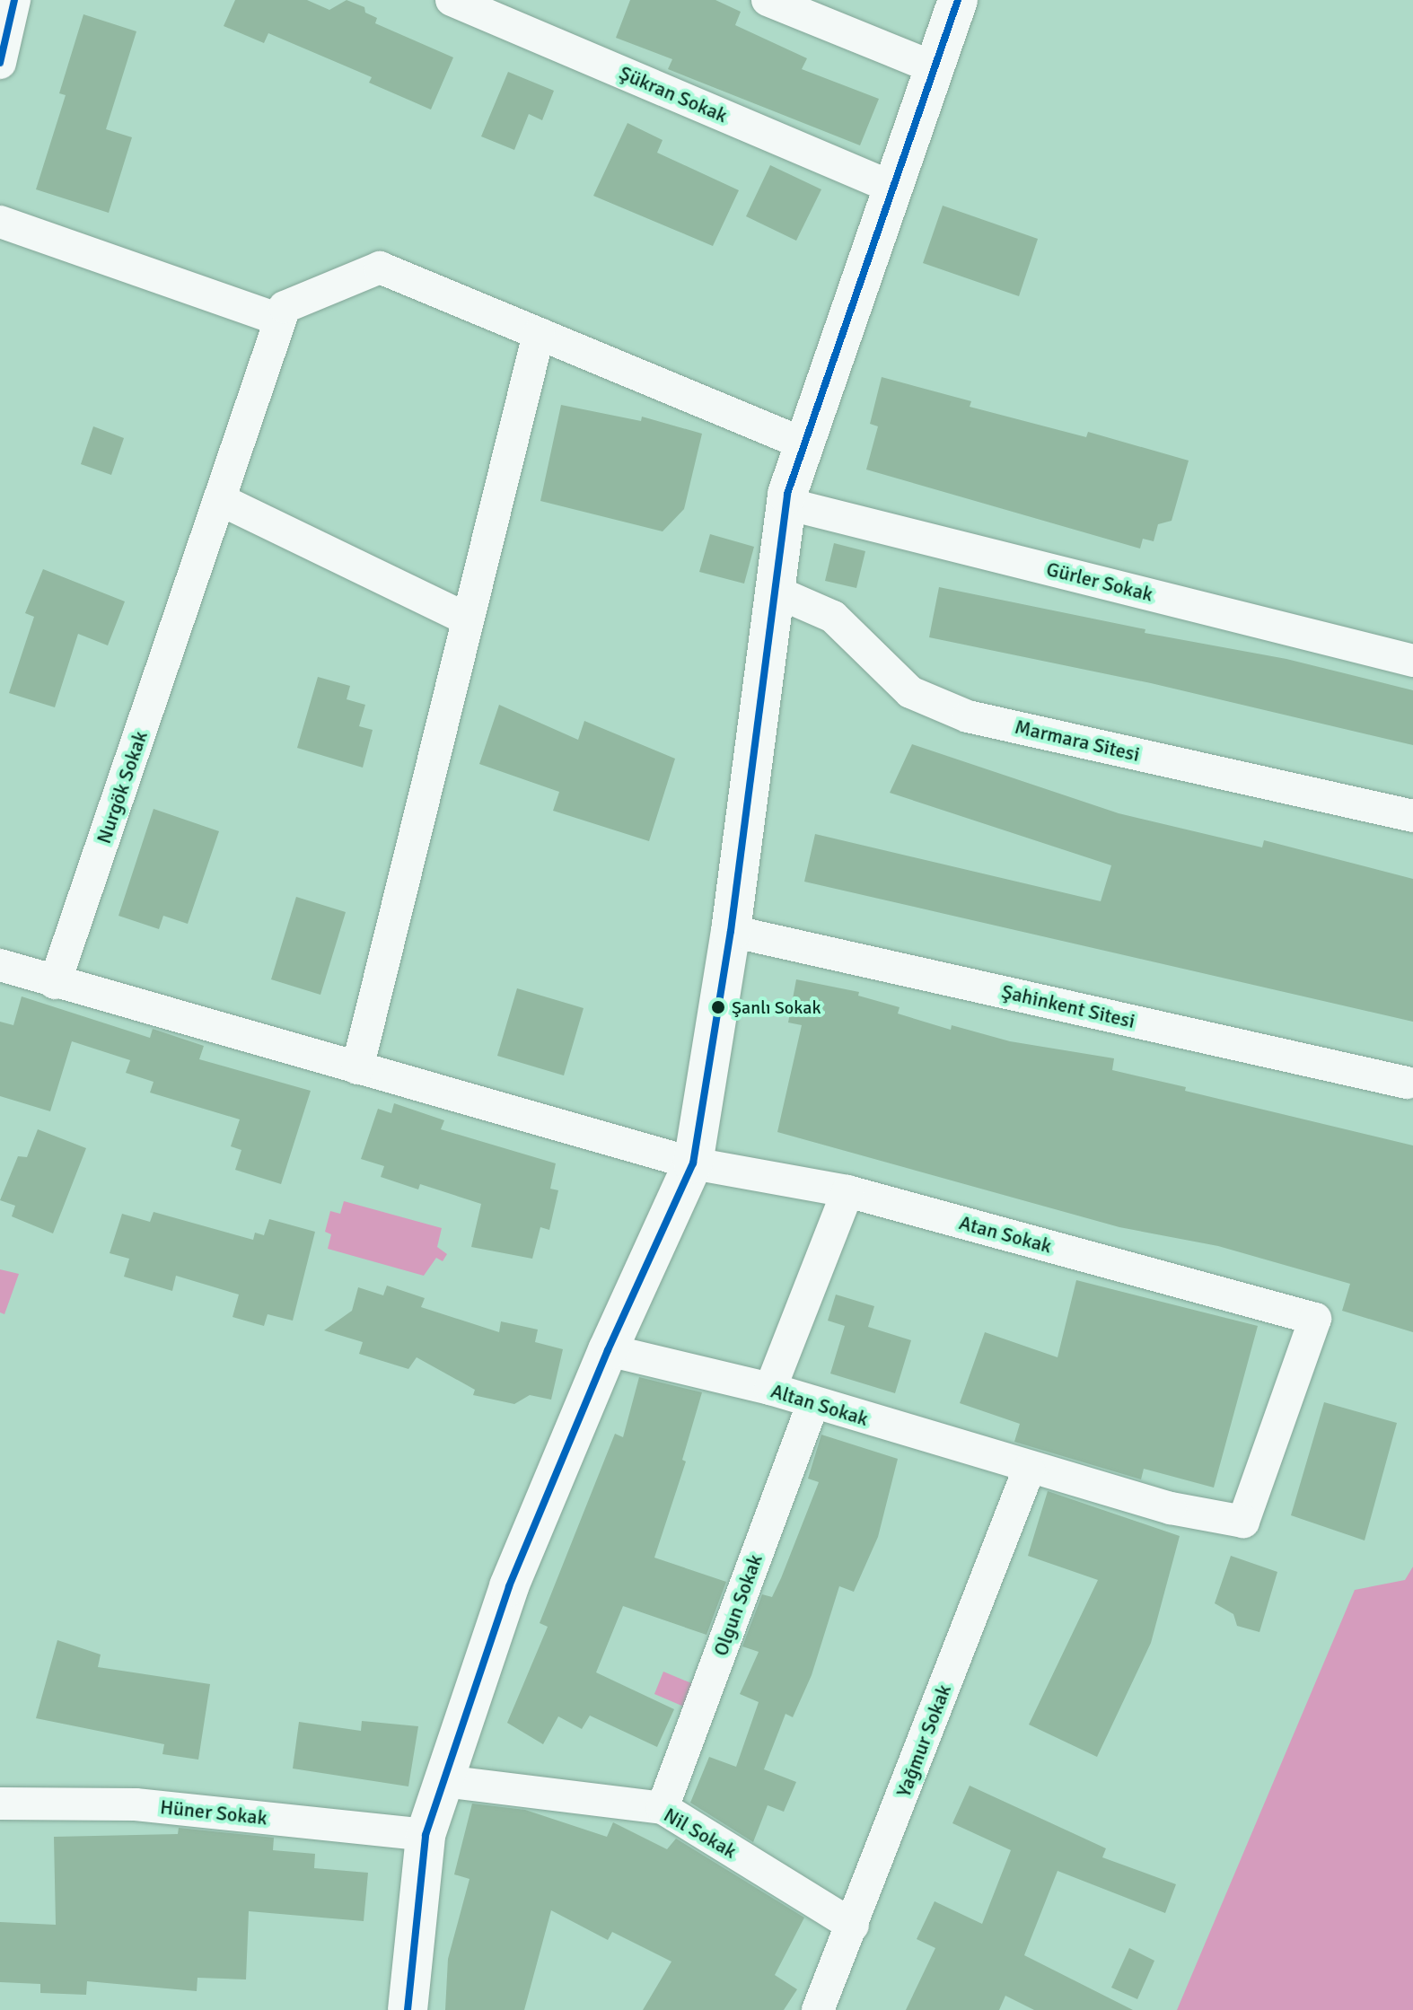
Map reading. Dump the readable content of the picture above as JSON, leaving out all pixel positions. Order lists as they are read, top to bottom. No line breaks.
{"streets":{"street":["Şükran Sokak","Gürler Sokak","Marmara Sitesi","Nurgök Sokak","Şahinkent Sitesi","Atan Sokak","Altan Sokak","Olgun Sokak","Yağmur Sokak","Hüner Sokak","Nil Sokak"]},"crossings":[["Nurgök Sokak","Atan Sokak"],["Atan Sokak","Altan Sokak"],["Altan Sokak","Olgun Sokak"],["Altan Sokak","Yağmur Sokak"],["Olgun Sokak","Nil Sokak"],["Yağmur Sokak","Nil Sokak"]],"places":["Şanlı Sokak"]}
